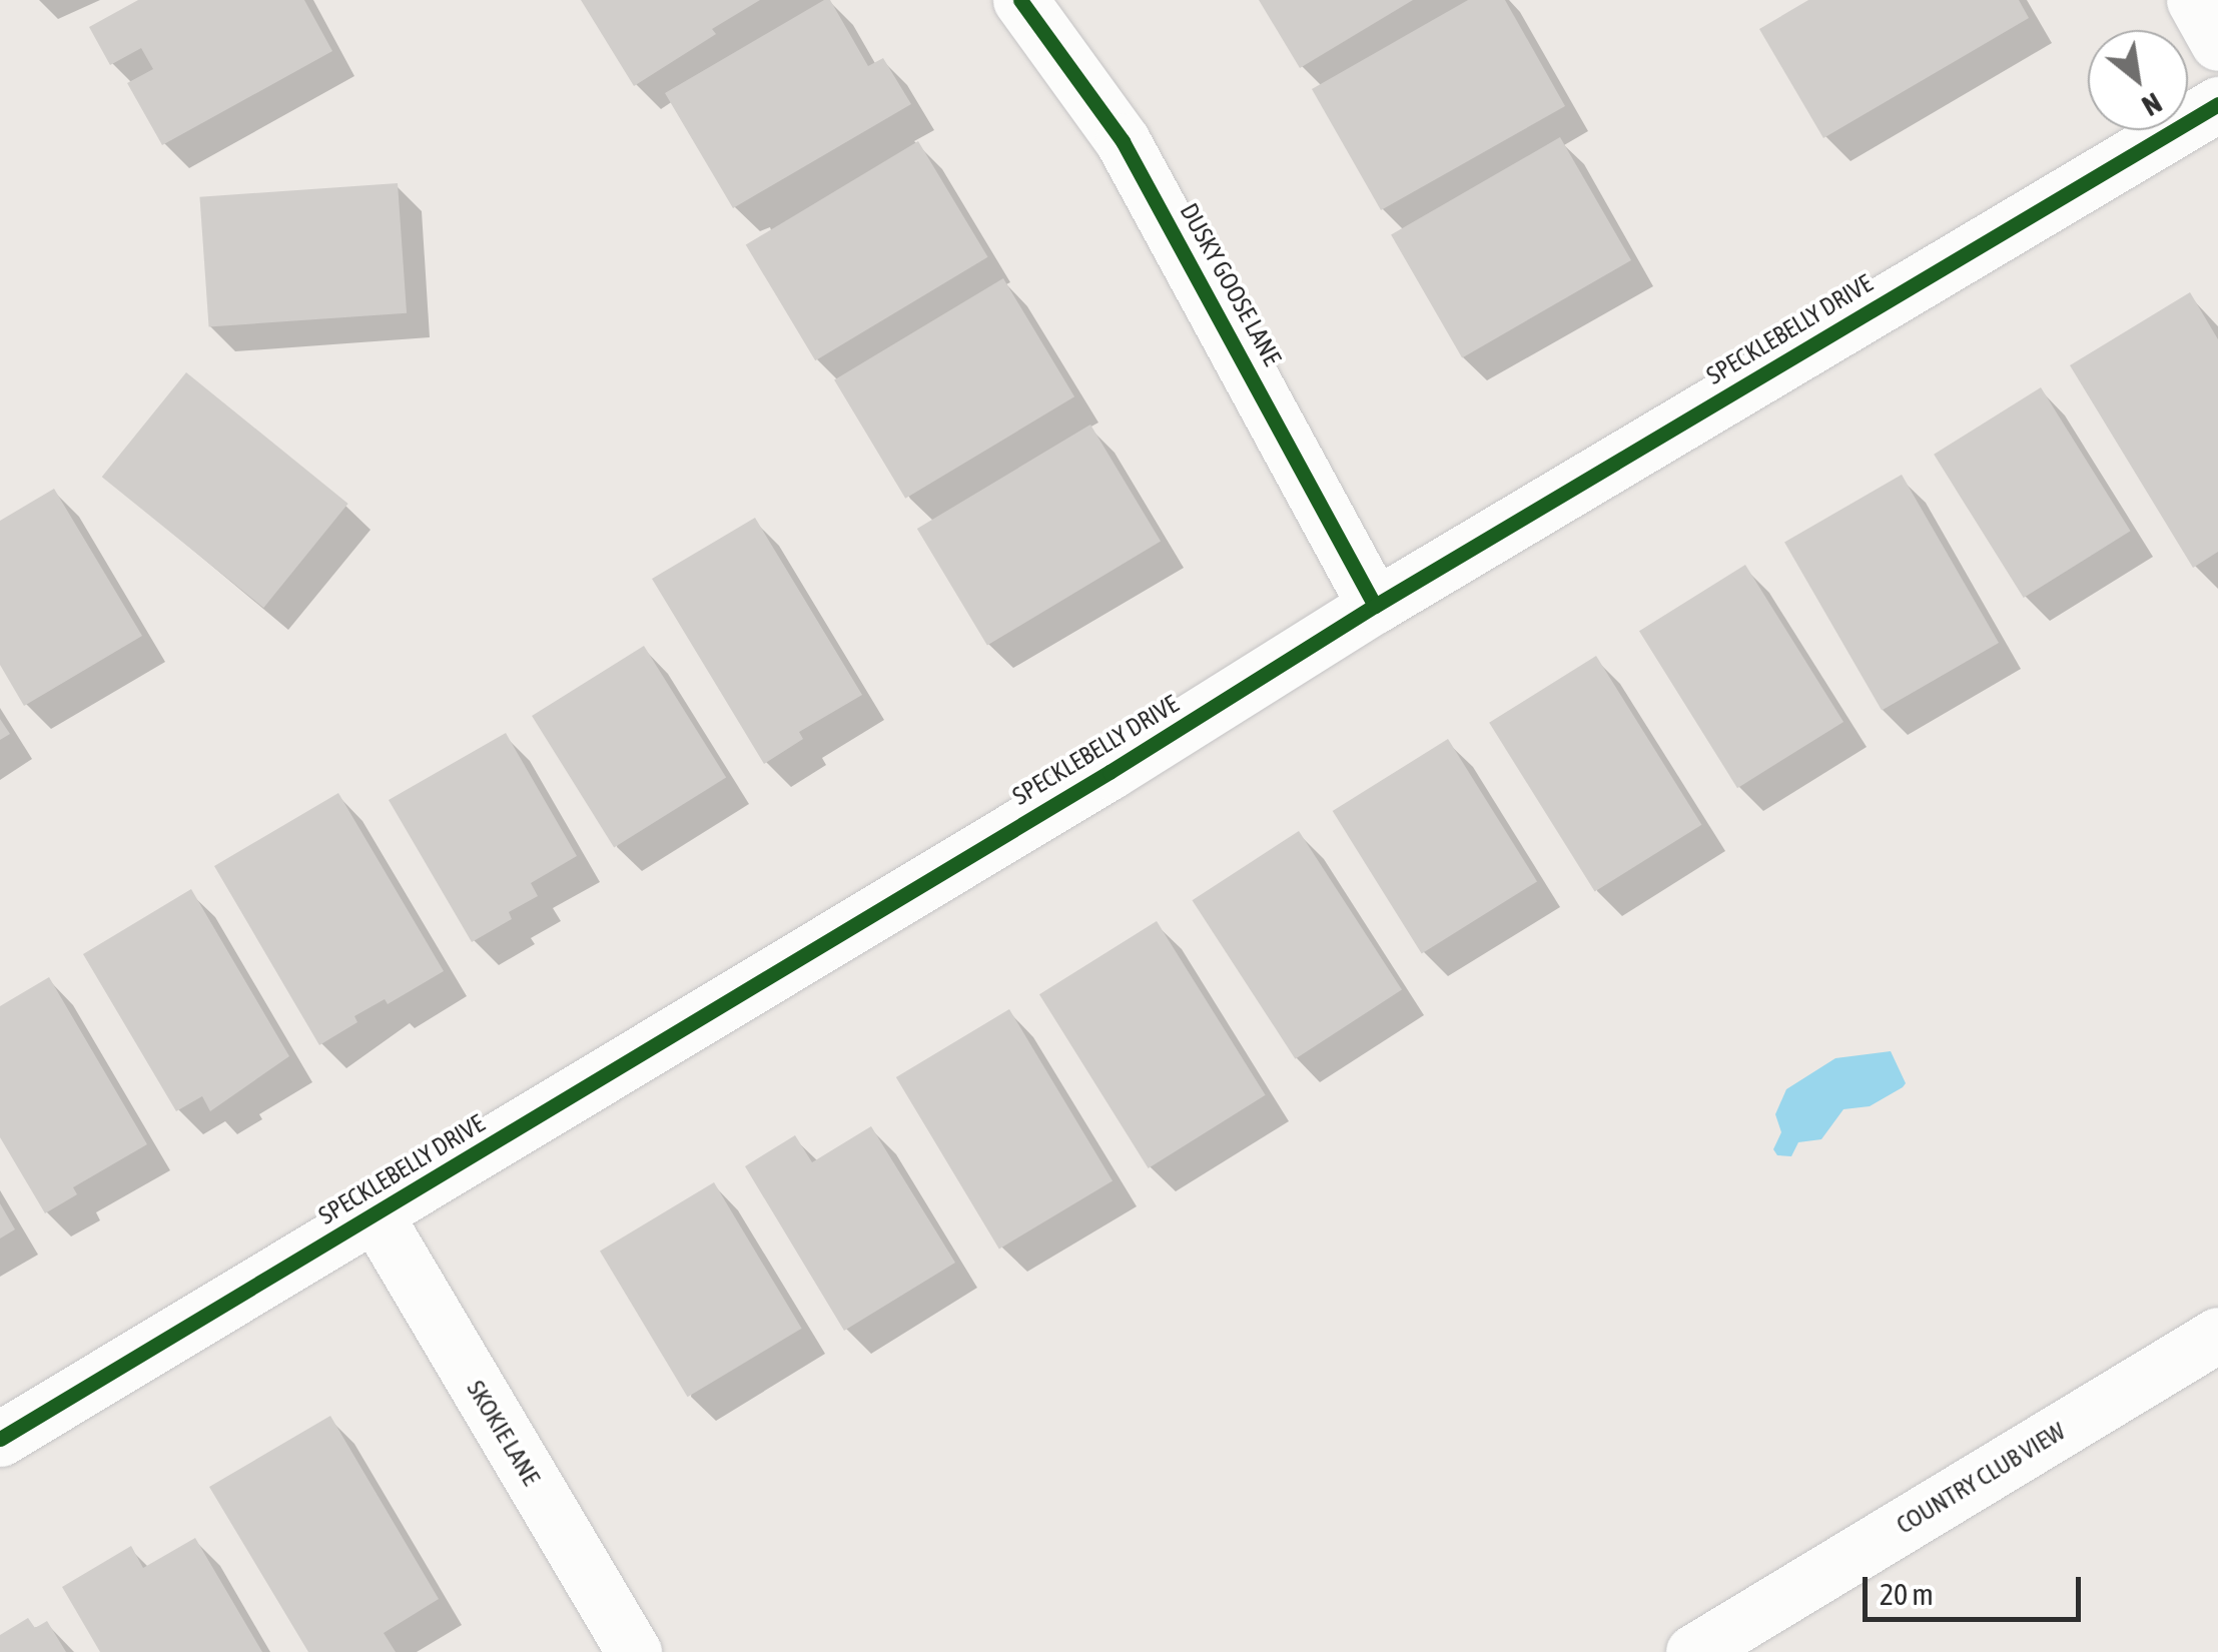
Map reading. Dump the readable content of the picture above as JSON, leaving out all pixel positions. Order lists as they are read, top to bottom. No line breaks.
{"streets":{"street":["DUSKY GOOSE LANE","SPECKLEBELLY DRIVE","SKOKIE LANE","COUNTRY CLUB VIEW"]},"crossings":[["DUSKY GOOSE LANE","SPECKLEBELLY DRIVE"],["SPECKLEBELLY DRIVE","SKOKIE LANE"]],"scale_bar":"20 m","north":"bottom right"}
